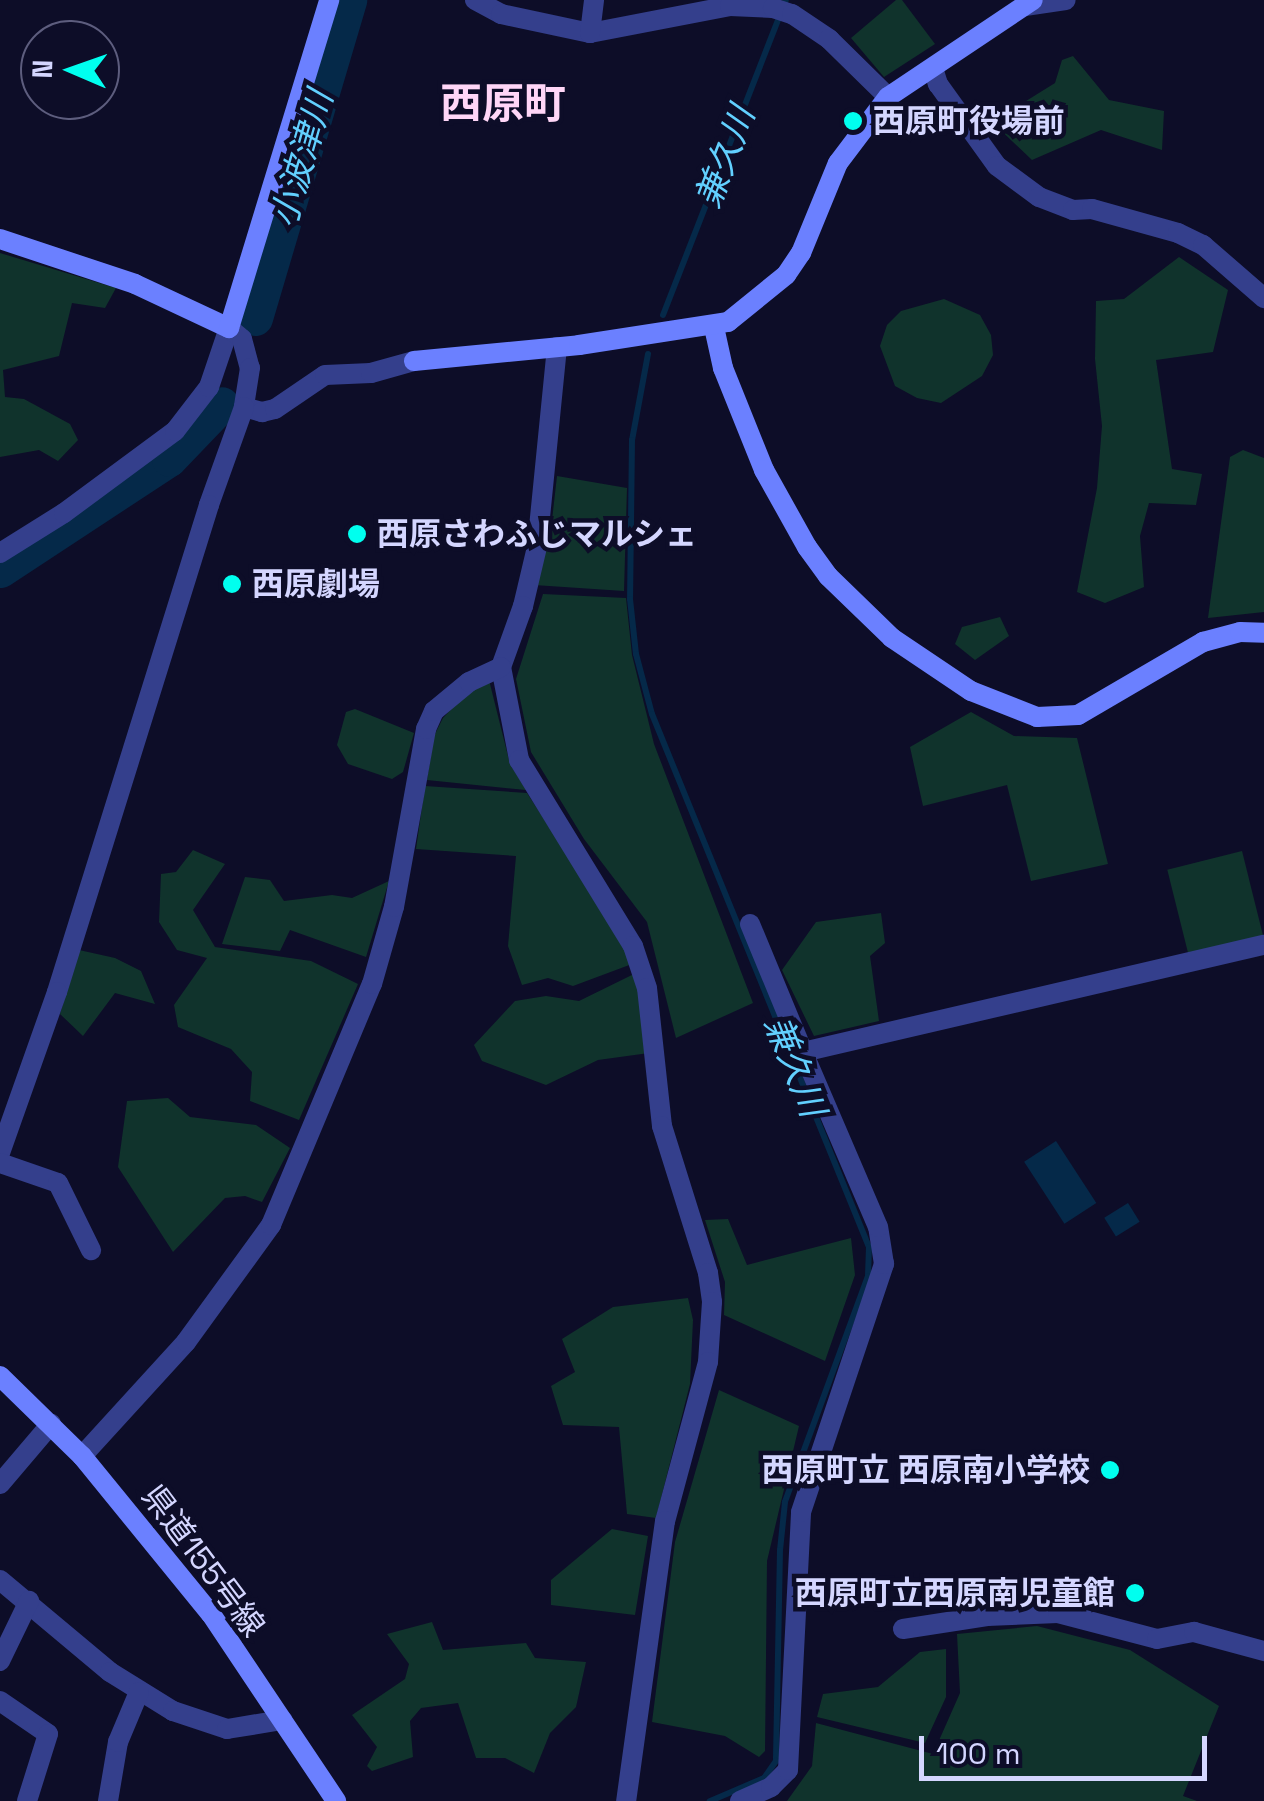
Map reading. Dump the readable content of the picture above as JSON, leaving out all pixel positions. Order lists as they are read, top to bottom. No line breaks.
{"streets":{"street":["県道155号線"]},"districts":["西原町"],"water":["兼久川","小波津川"],"places":["西原町役場前","西原さわふじマルシェ","西原劇場","西原町立 西原南小学校","西原町立西原南児童館"],"scale_bar":"100 m","north":"left"}
